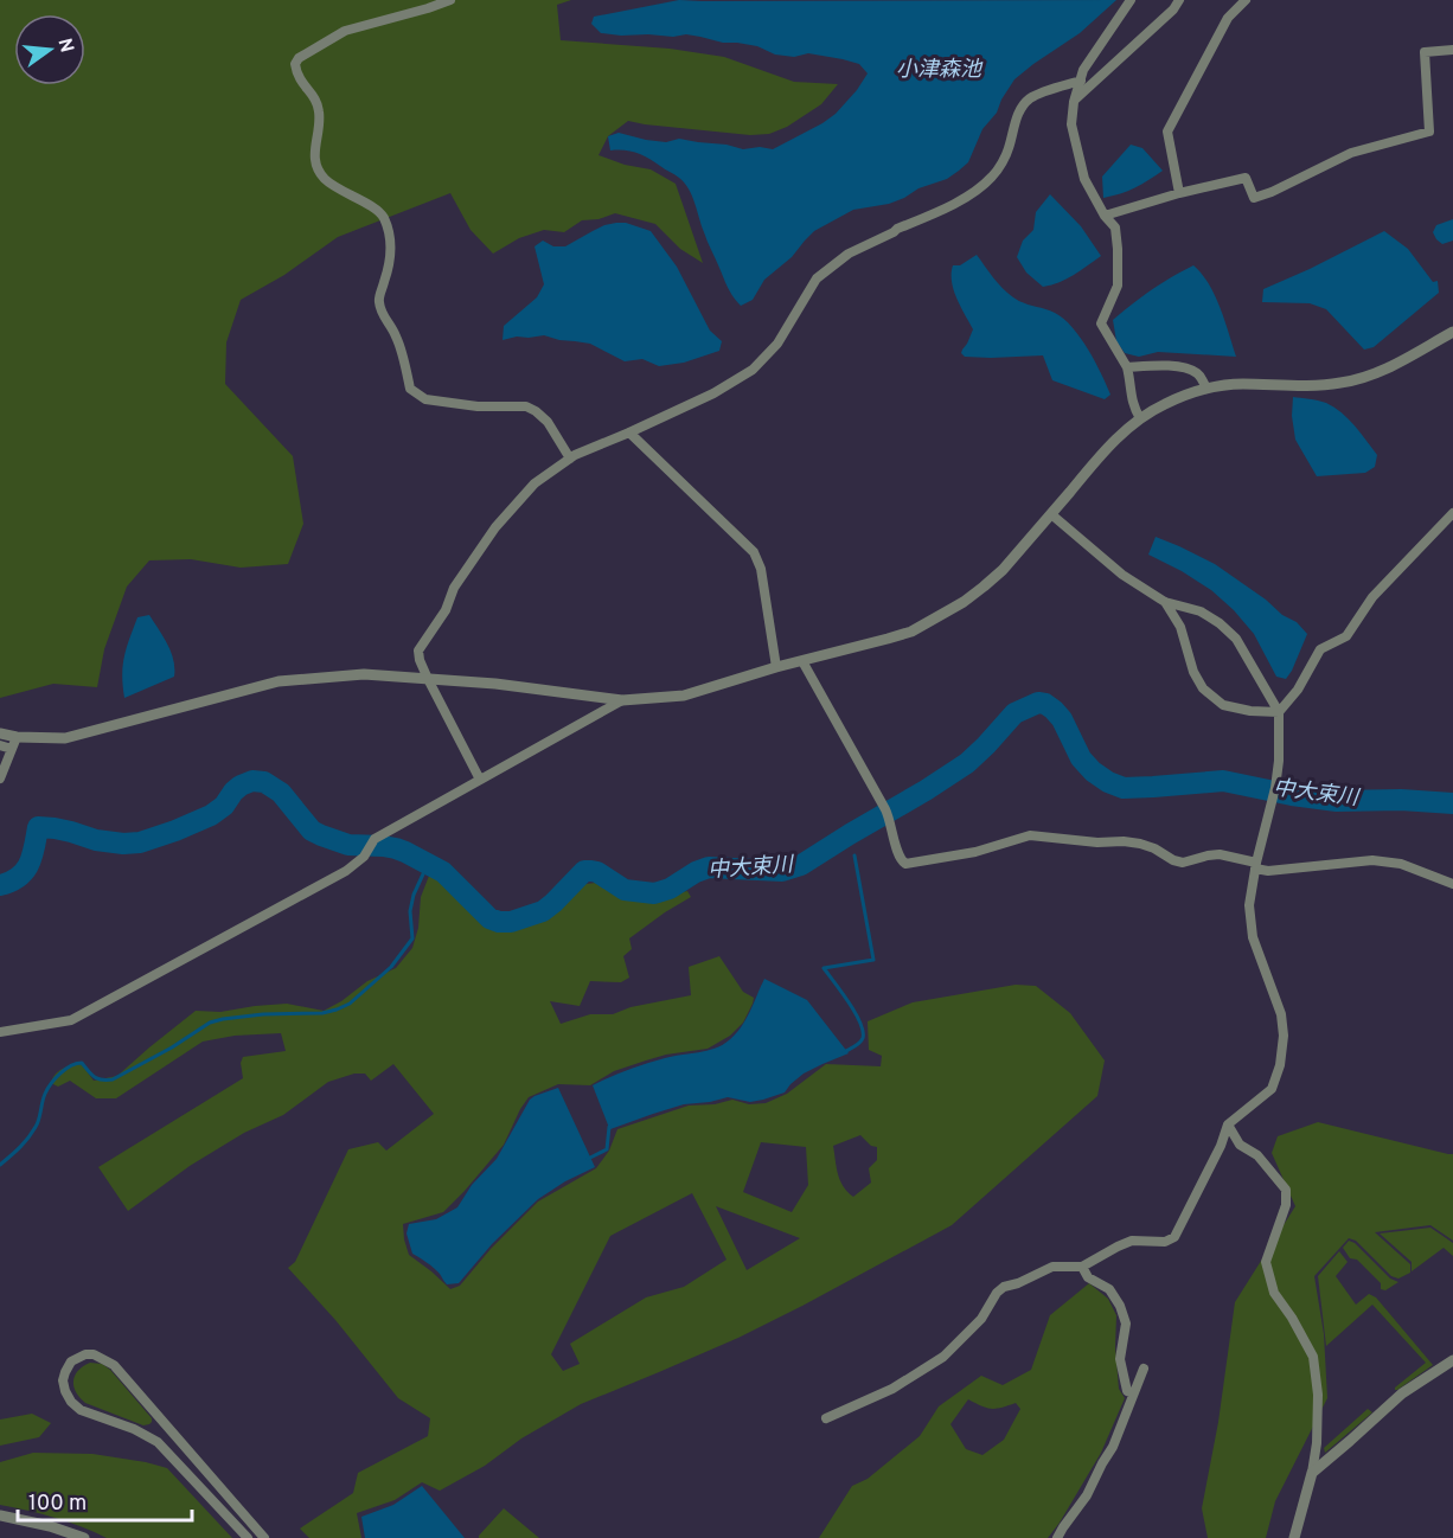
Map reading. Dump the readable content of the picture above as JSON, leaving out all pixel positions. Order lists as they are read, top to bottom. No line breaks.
{"water":["小津森池","中大束川"],"scale_bar":"100 m","north":"right"}
